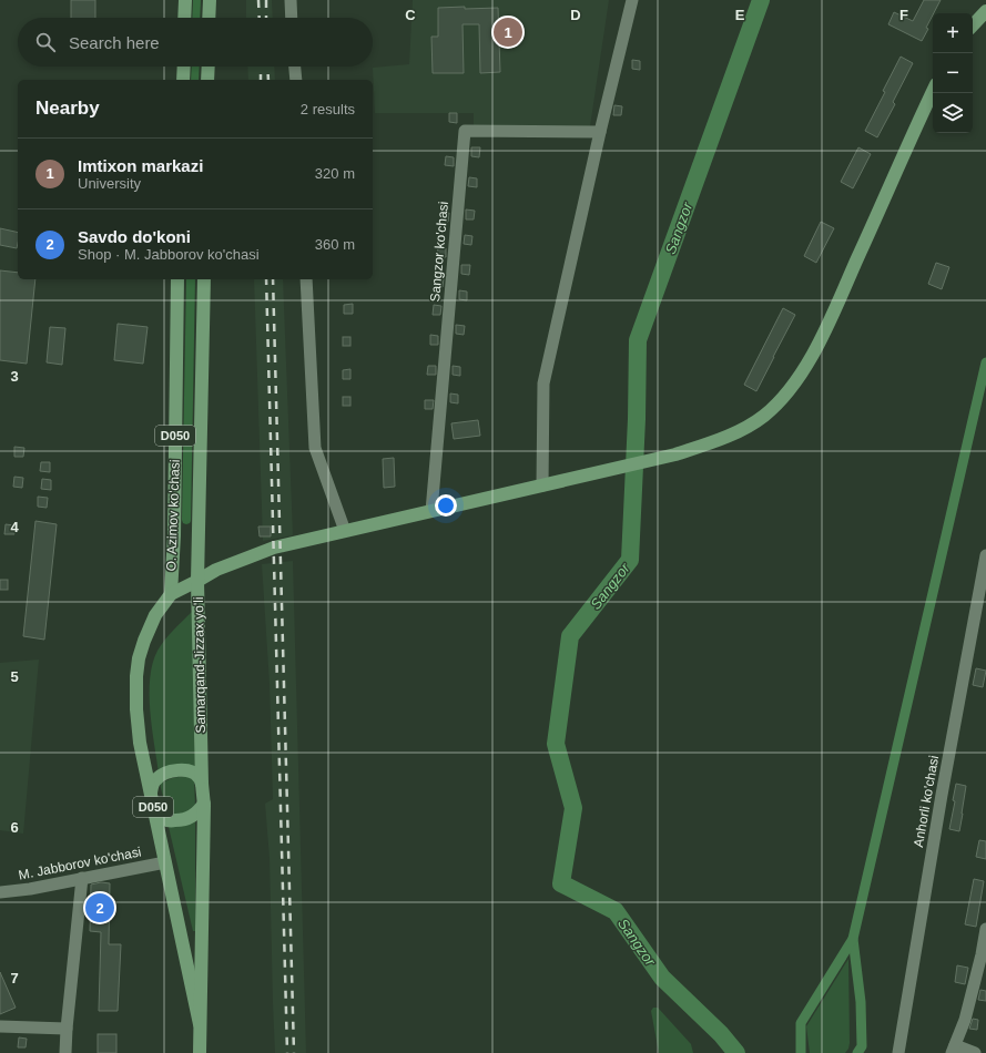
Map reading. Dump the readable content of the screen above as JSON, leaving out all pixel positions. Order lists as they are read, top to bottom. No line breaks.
{"streets":{"main road":["D050","O. Azimov ko'chasi","Samarqand-Jizzax yo'li"],"street":["Sangzor ko'chasi","Anhorli ko'chasi","M. Jabborov ko'chasi"]},"crossings":[["D050","O. Azimov ko'chasi"],["D050","Samarqand-Jizzax yo'li"],["D050","M. Jabborov ko'chasi"]],"water":["Sangzor"],"page":{"map_buttons":["+","−"],"pins":["1","2"],"search":"Search here","heading":["Nearby","2 results"],"list":[{"mark":"1","name":"Imtixon markazi","note":"University","value":"320 m"},{"mark":"2","name":"Savdo do'koni","note":"Shop · M. Jabborov ko'chasi","value":"360 m"}]},"grid":{"columns":["C","D","E","F"],"rows":["3","4","5","6","7"]}}
